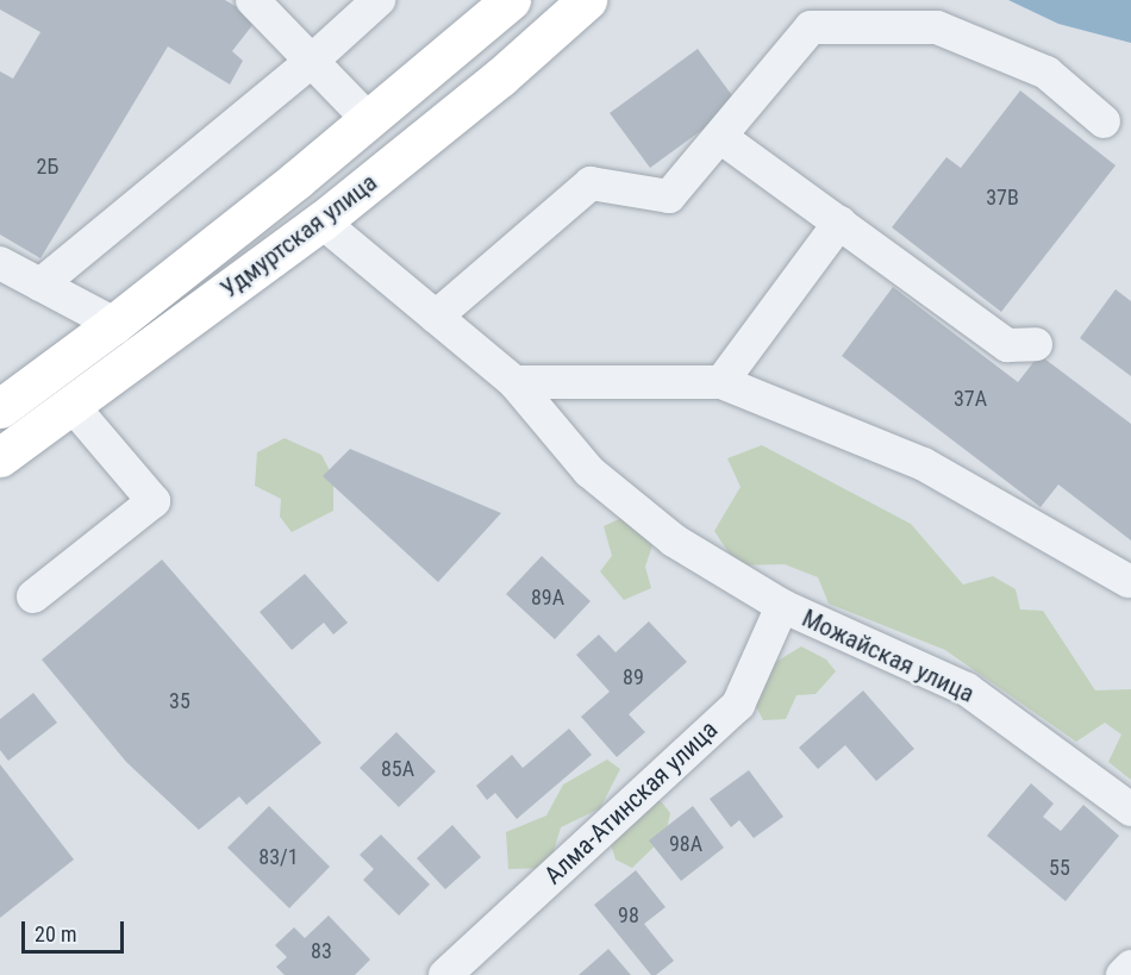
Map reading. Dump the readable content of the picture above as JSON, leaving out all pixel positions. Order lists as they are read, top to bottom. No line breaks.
{"streets":{"main road":["Удмуртская улица"],"street":["Можайская улица","Алма-Атинская улица"]},"crossings":[["Удмуртская улица","Можайская улица"],["Можайская улица","Алма-Атинская улица"]],"house_numbers":["2Б","37В","37А","89А","89","35","85А","98А","83/1","55","98","83"],"scale_bar":"20 m"}
